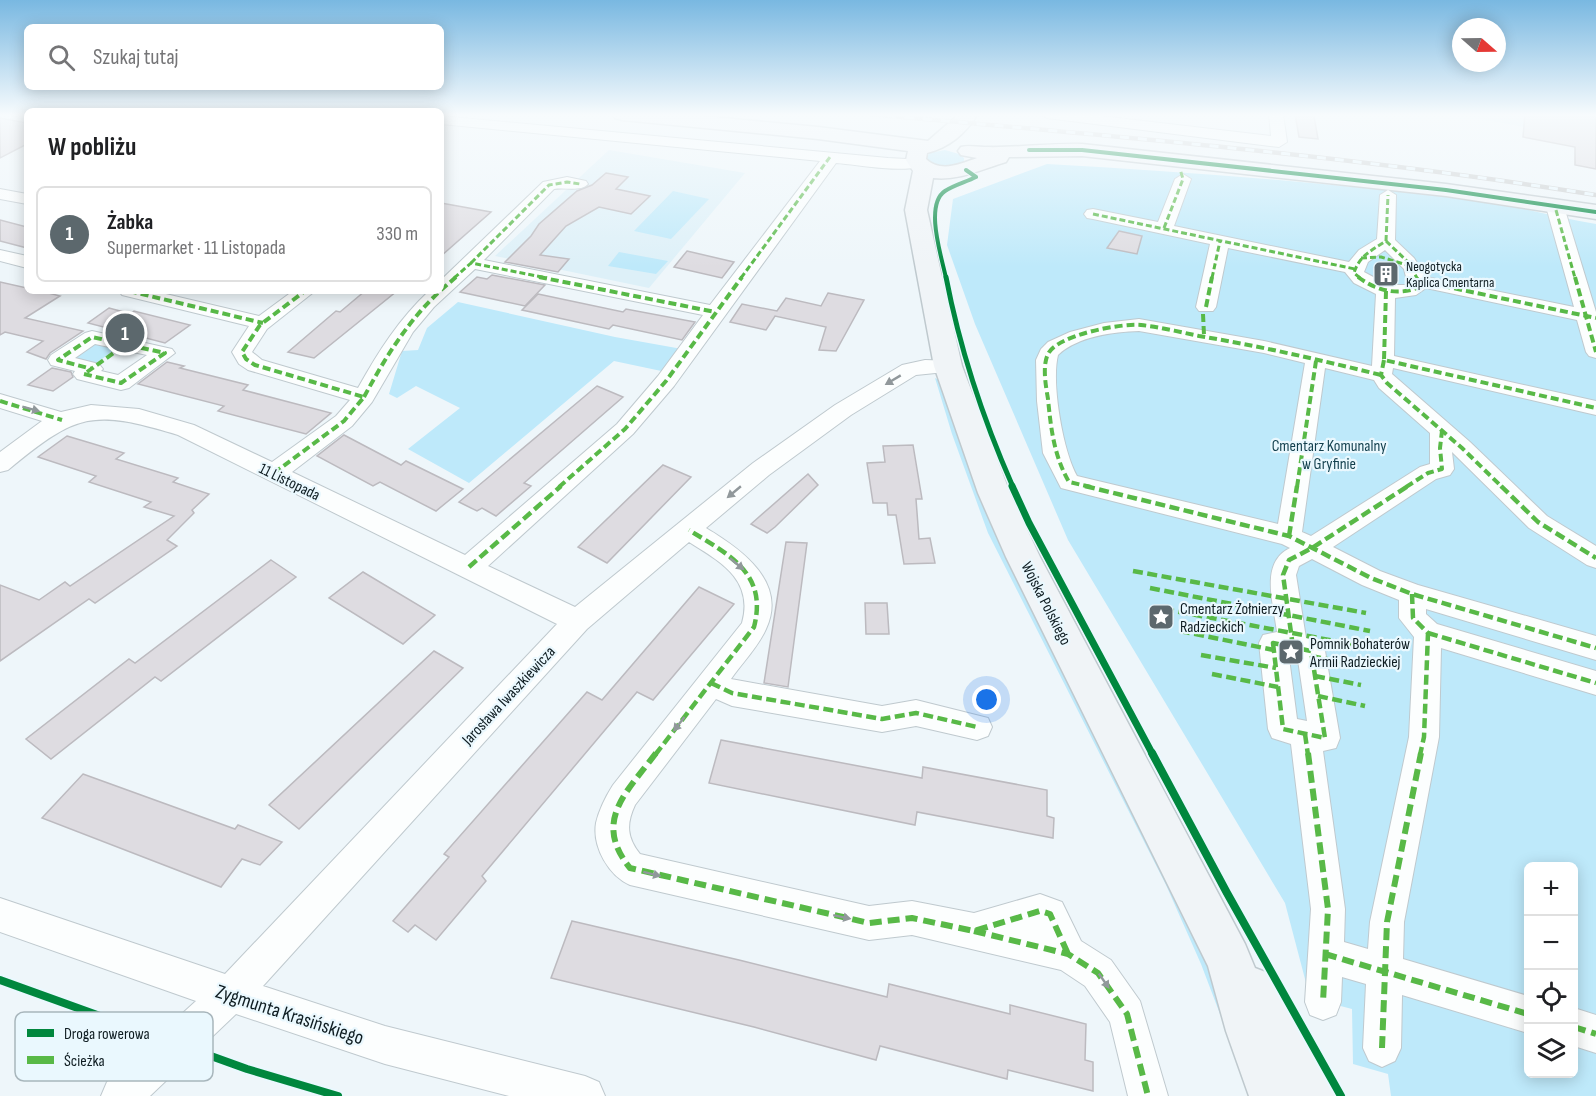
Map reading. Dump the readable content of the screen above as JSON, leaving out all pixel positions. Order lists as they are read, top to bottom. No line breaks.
{"streets":{"main road":["Wojska Polskiego"],"street":["11 Listopada","Jarosława Iwaszkiewicza","Zygmunta Krasińskiego"]},"crossings":[["11 Listopada","Jarosława Iwaszkiewicza"],["Wojska Polskiego","Jarosława Iwaszkiewicza"],["Jarosława Iwaszkiewicza","Zygmunta Krasińskiego"]],"parks":["Cmentarz Komunalny w Gryfinie"],"places":{"building":["Neogotycka Kaplica Cmentarna"],"place":["Cmentarz Żołnierzy Radzieckich","Pomnik Bohaterów Armii Radzieckiej"]},"legend":["Droga rowerowa","Ścieżka"],"north":"right","page":{"search":"Szukaj tutaj","heading":"W pobliżu","list":[{"mark":"1","name":"Żabka","note":"Supermarket · 11 Listopada","value":"330 m"}],"pins":"1","map_buttons":["+","−"]}}
